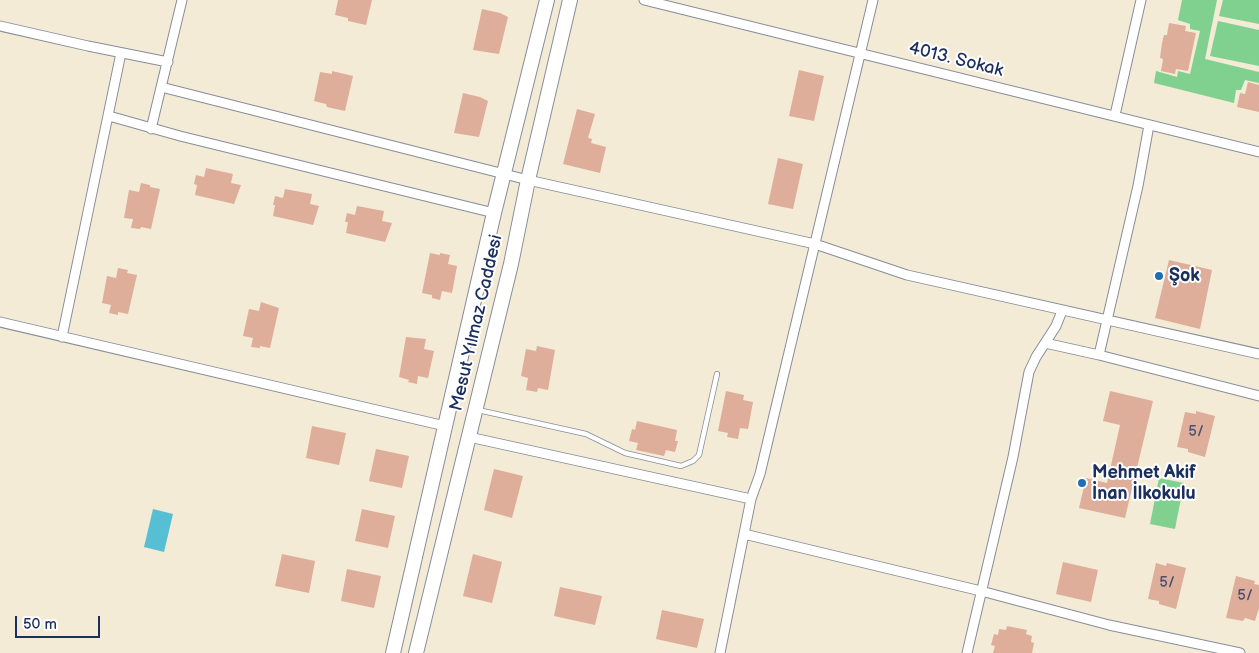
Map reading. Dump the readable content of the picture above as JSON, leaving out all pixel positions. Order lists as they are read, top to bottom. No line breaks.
{"streets":{"main road":["Mesut Yılmaz Caddesi"],"street":["4013. Sokak"]},"places":["Şok","Mehmet Akif İnan İlkokulu"],"house_numbers":["5/","5/","5/"],"scale_bar":"50 m"}
